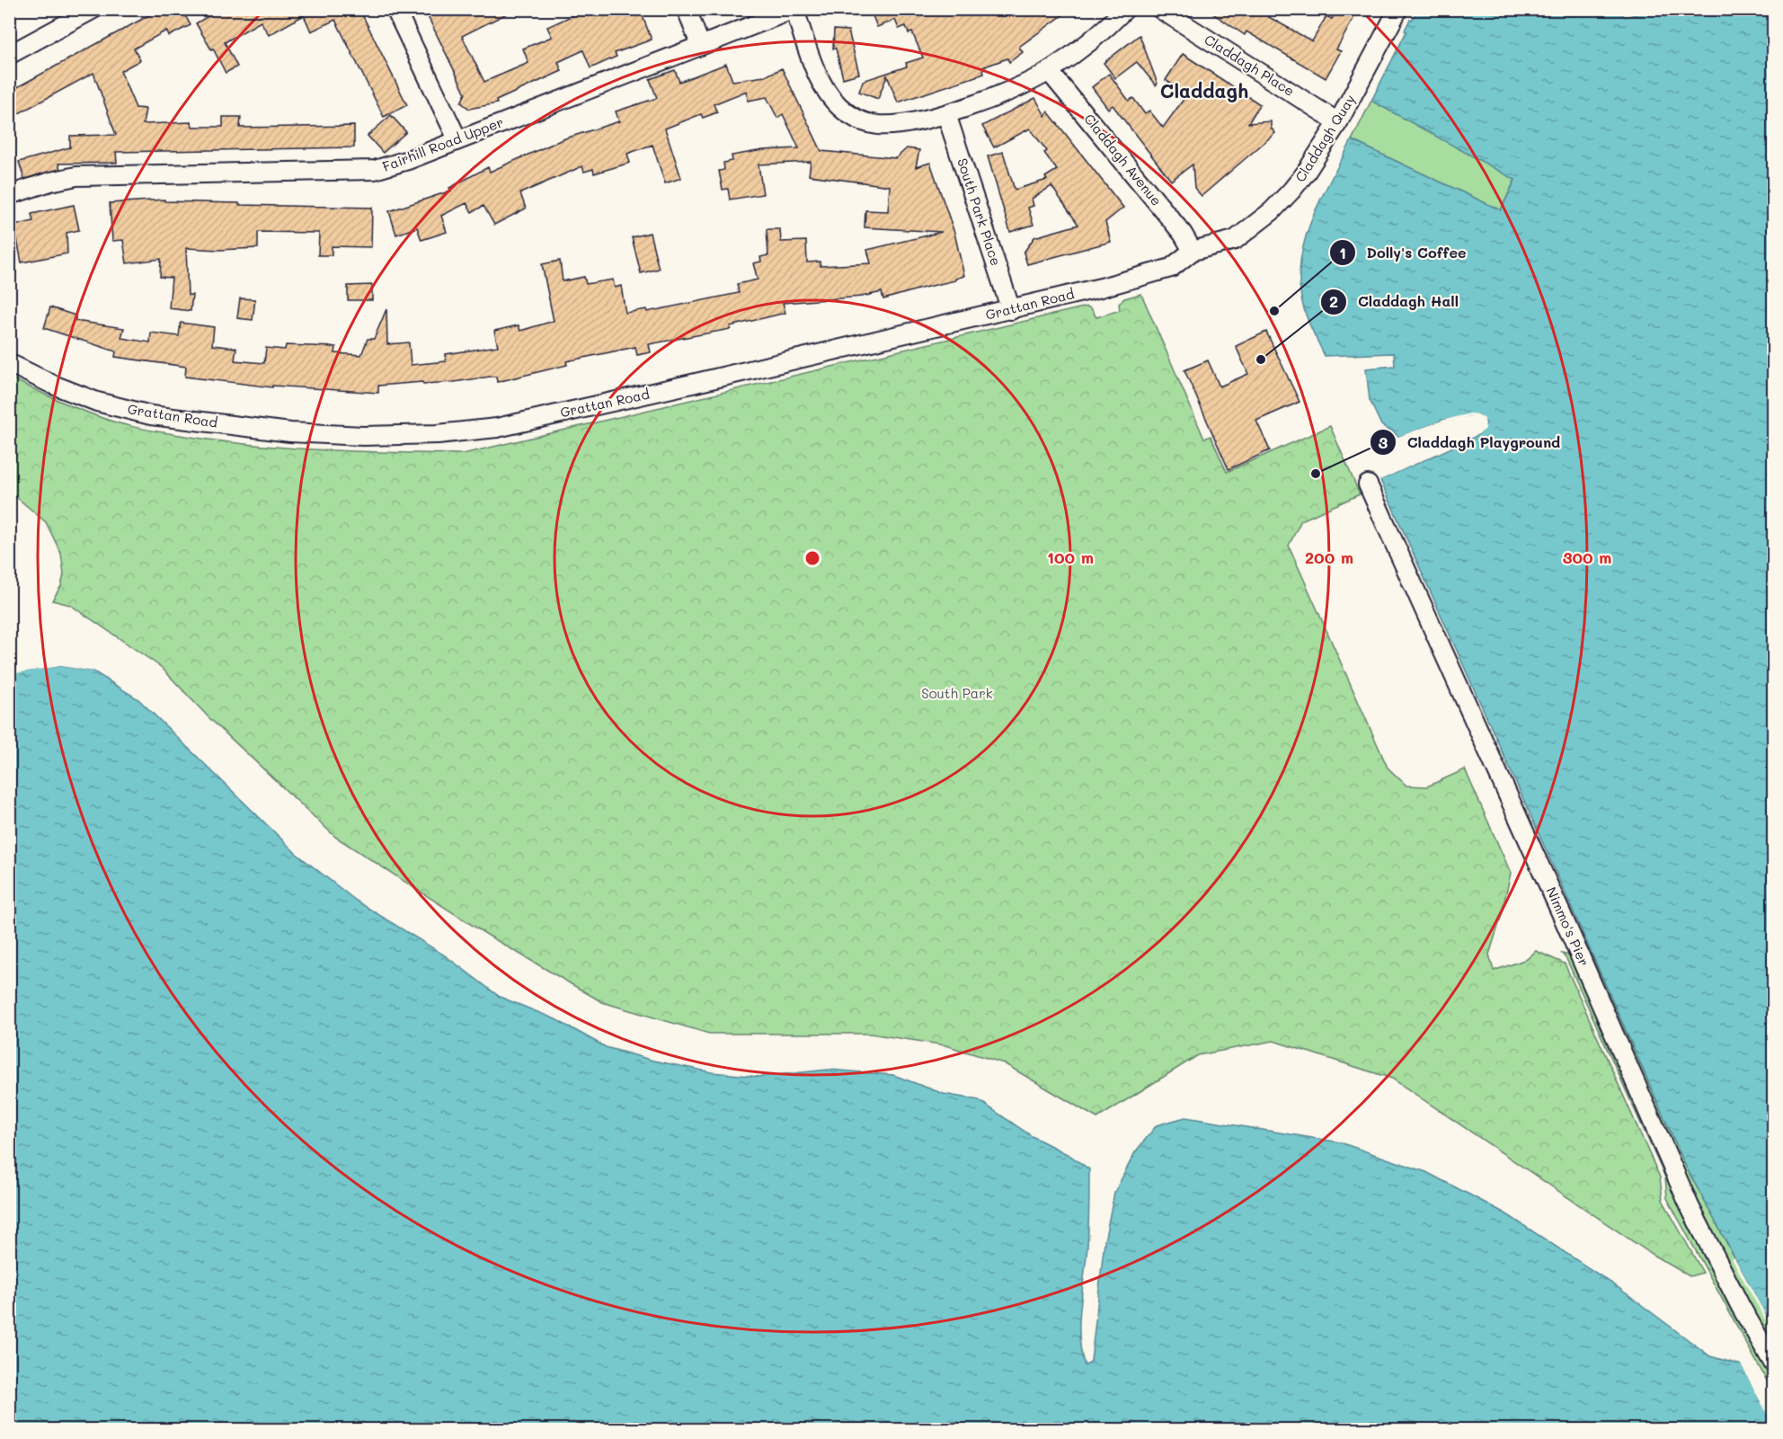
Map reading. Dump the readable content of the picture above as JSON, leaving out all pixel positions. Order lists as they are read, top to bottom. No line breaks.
{"streets":{"street":["Claddagh Place","Claddagh Quay","Fairhill Road Upper","Claddagh Avenue","South Park Place","Grattan Road","Nimmo's Pier"]},"crossings":[["Claddagh Place","Claddagh Quay"],["Claddagh Quay","Claddagh Avenue"],["Claddagh Quay","Grattan Road"],["Claddagh Avenue","Grattan Road"],["South Park Place","Grattan Road"]],"districts":["Claddagh"],"parks":["South Park"],"places":["Dolly's Coffee","Claddagh Hall","Claddagh Playground"],"rings":["100 m","200 m","300 m"]}
